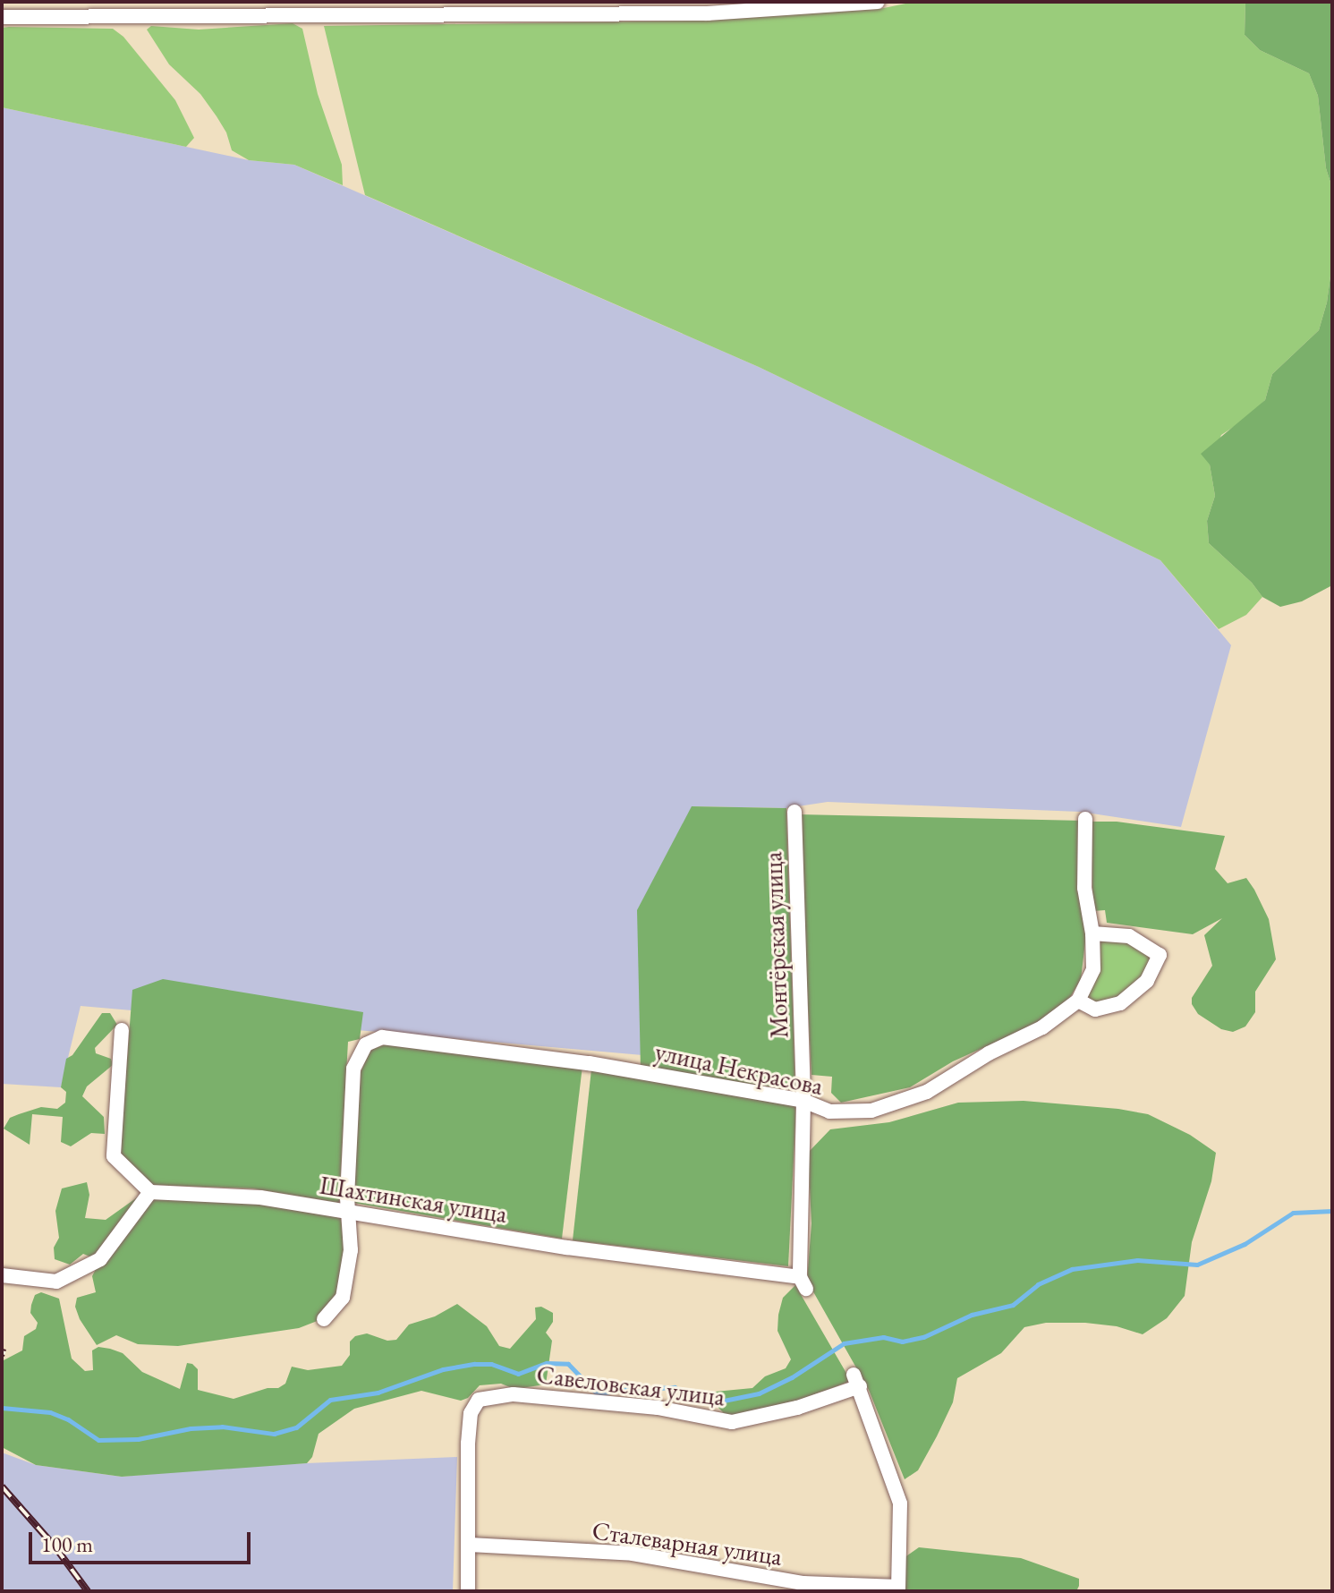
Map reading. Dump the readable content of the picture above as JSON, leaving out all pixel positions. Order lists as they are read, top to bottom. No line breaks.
{"streets":{"street":["Монтёрская улица","улица Некрасова","Шахтинская улица","Савеловская улица","Сталеварная улица"]},"crossings":[["Монтёрская улица","улица Некрасова"],["Монтёрская улица","Шахтинская улица"],["улица Некрасова","Шахтинская улица"],["Савеловская улица","Сталеварная улица"]],"scale_bar":"100 m"}
